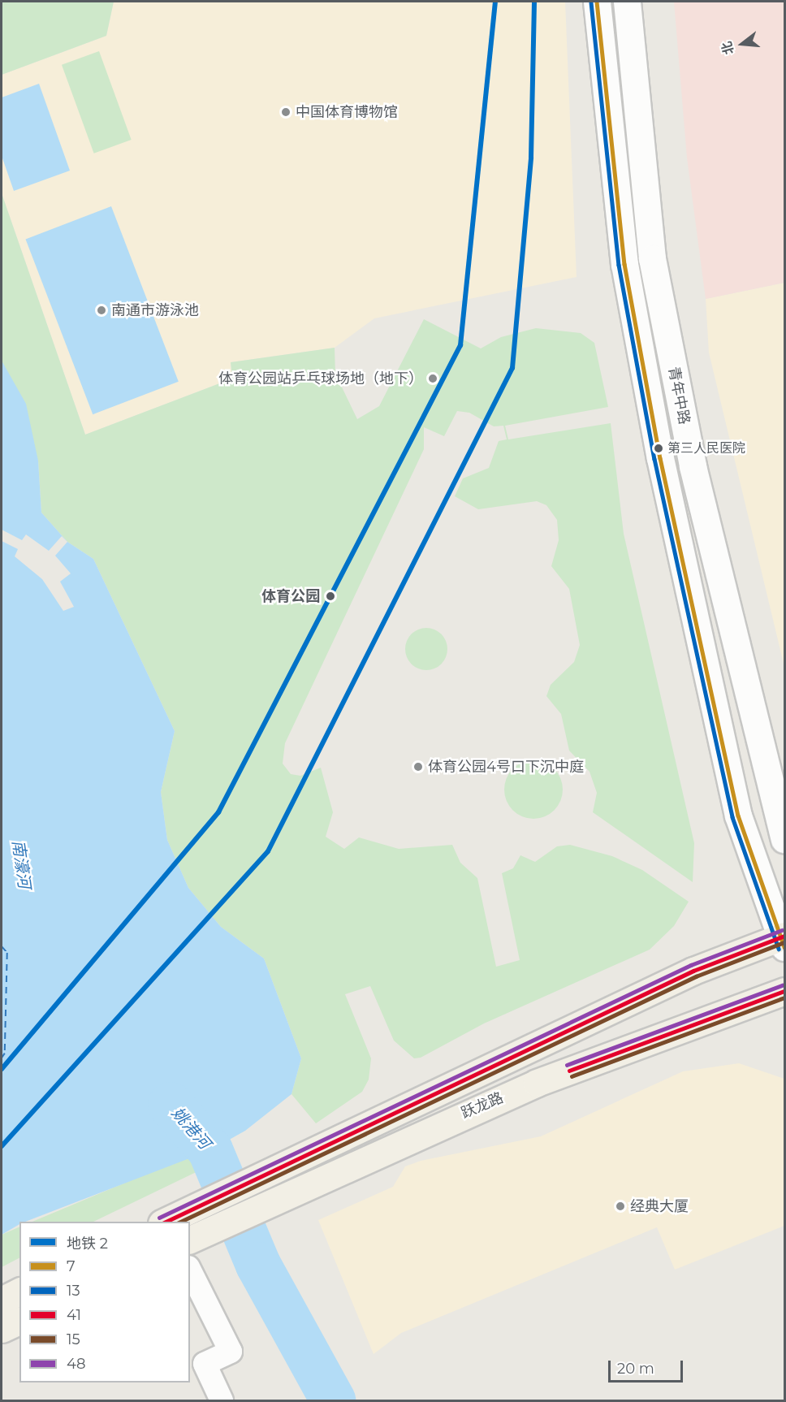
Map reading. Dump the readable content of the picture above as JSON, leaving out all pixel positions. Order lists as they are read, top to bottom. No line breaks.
{"streets":{"main road":["青年中路","跃龙路"]},"crossings":[["青年中路","跃龙路"]],"water":["南濠河","姚港河"],"places":["中国体育博物馆","南通市游泳池","体育公园站乒乓球场地（地下）","第三人民医院","体育公园","体育公园4号口下沉中庭","经典大厦"],"lines":["metro line 2","transit line 7","transit line 13","transit line 48","transit line 41","transit line 15"],"legend":["地铁 2","7","13","41","15","48"],"scale_bar":"20 m","north":"left"}
